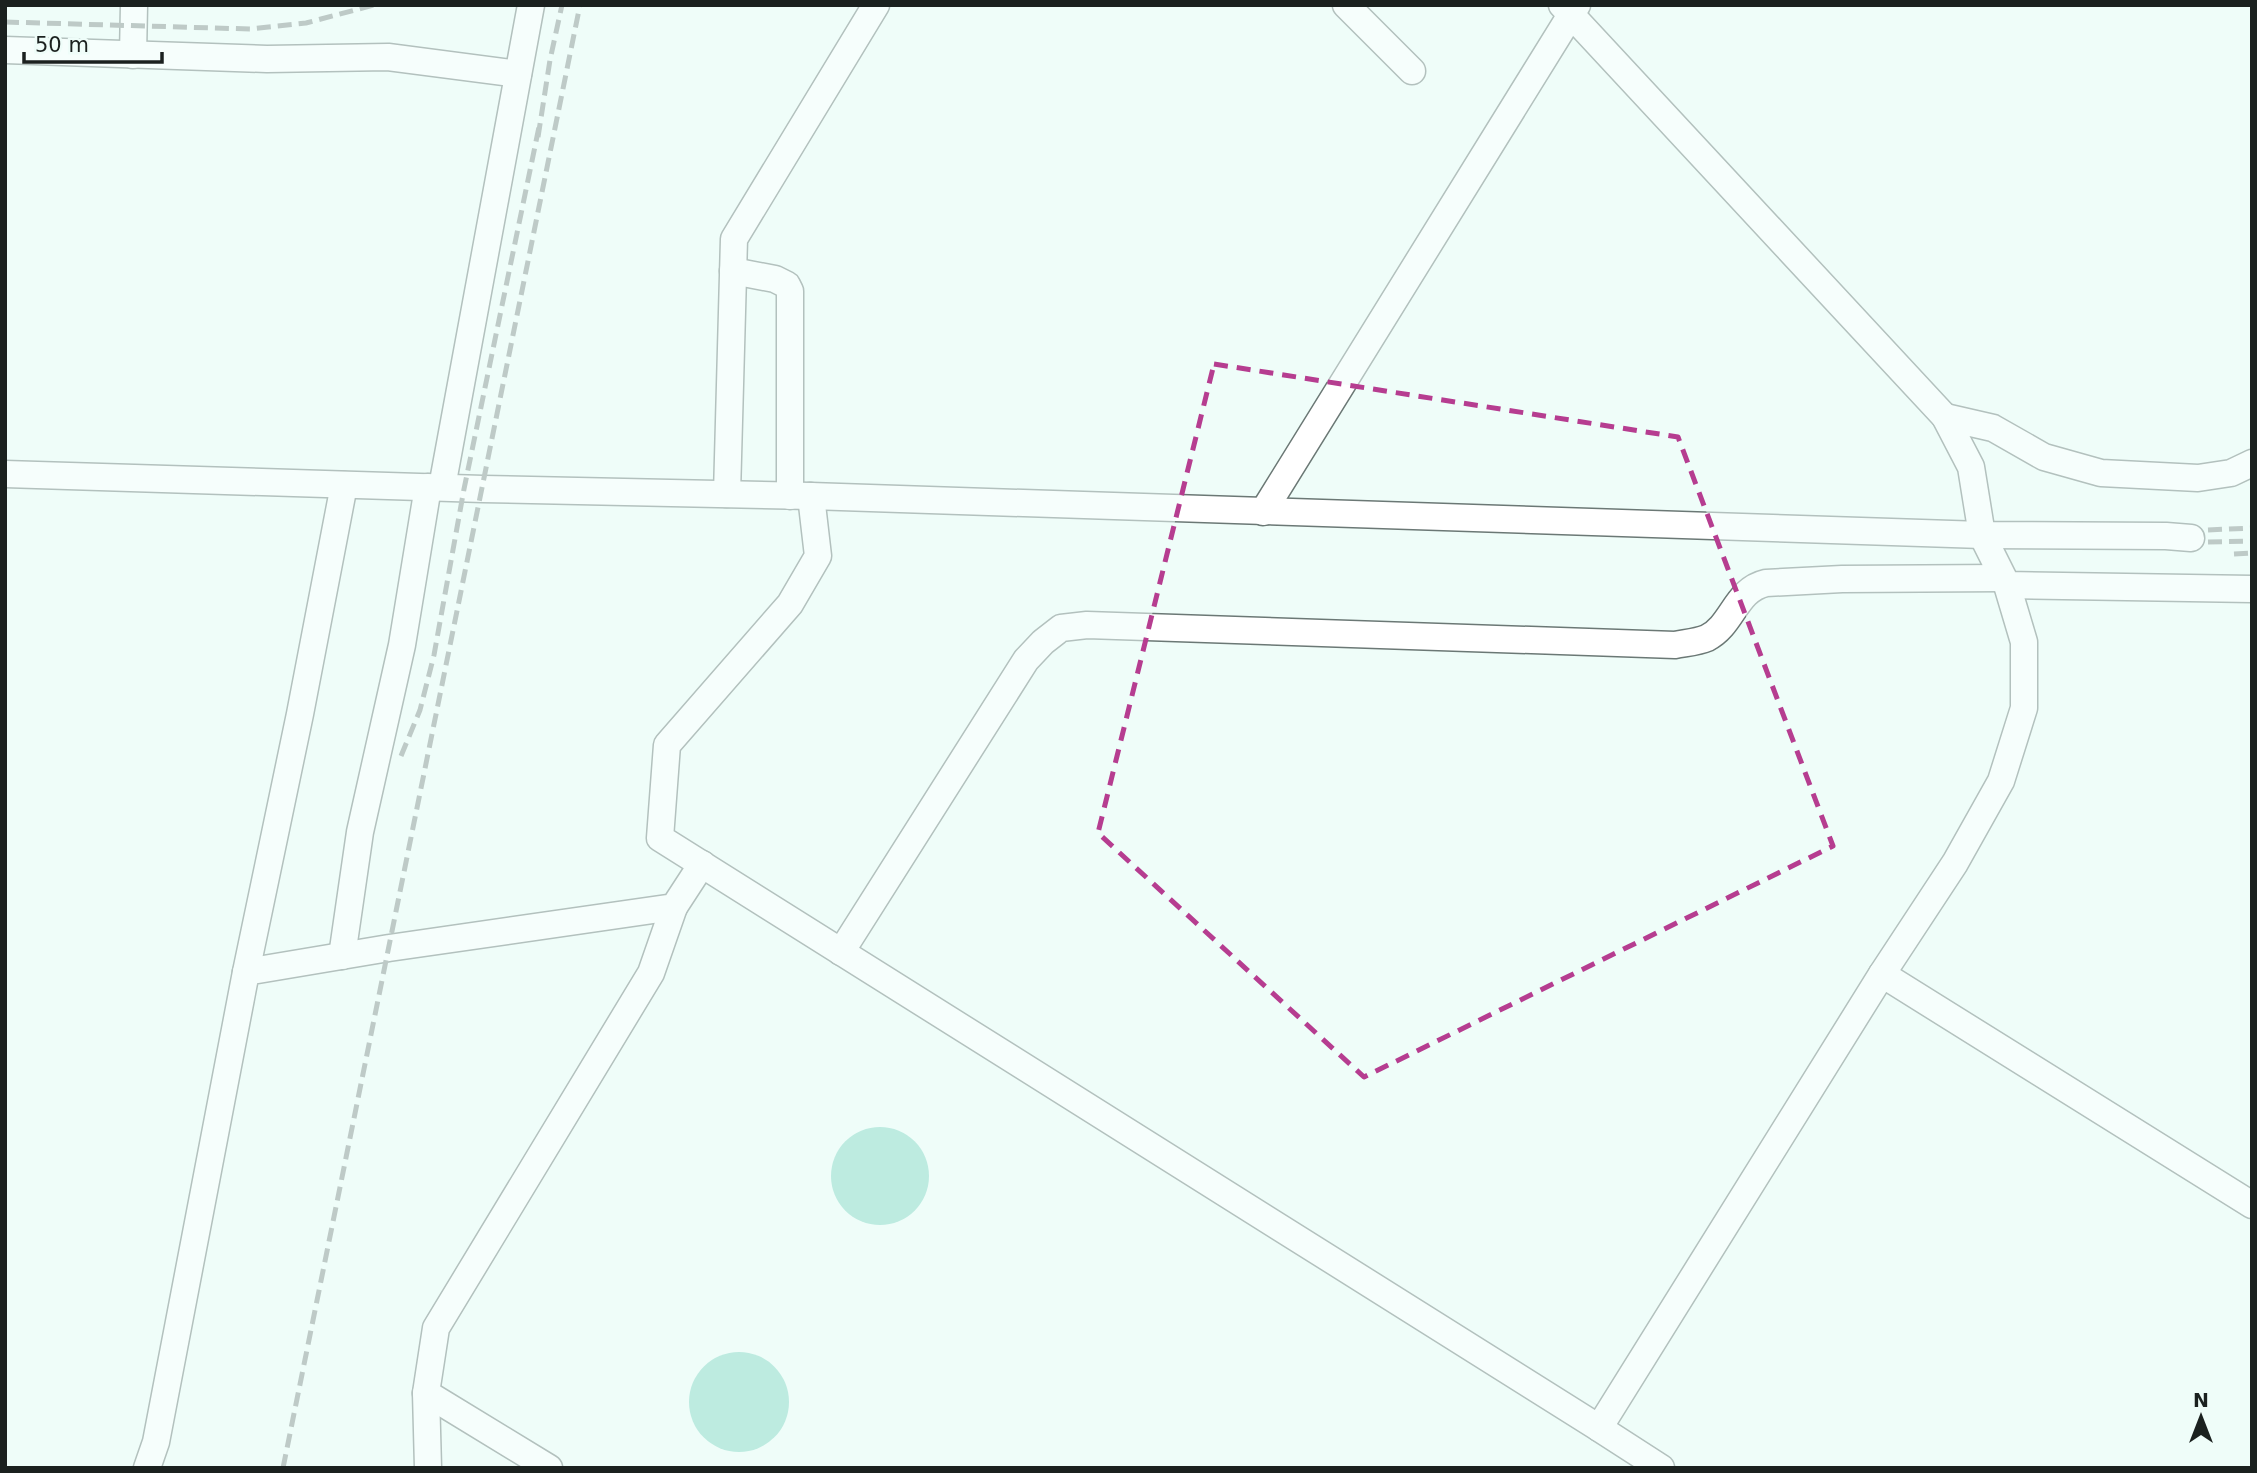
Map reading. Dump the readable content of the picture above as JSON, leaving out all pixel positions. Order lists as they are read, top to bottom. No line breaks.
{"scale_bar":"50 m","north":"top"}
